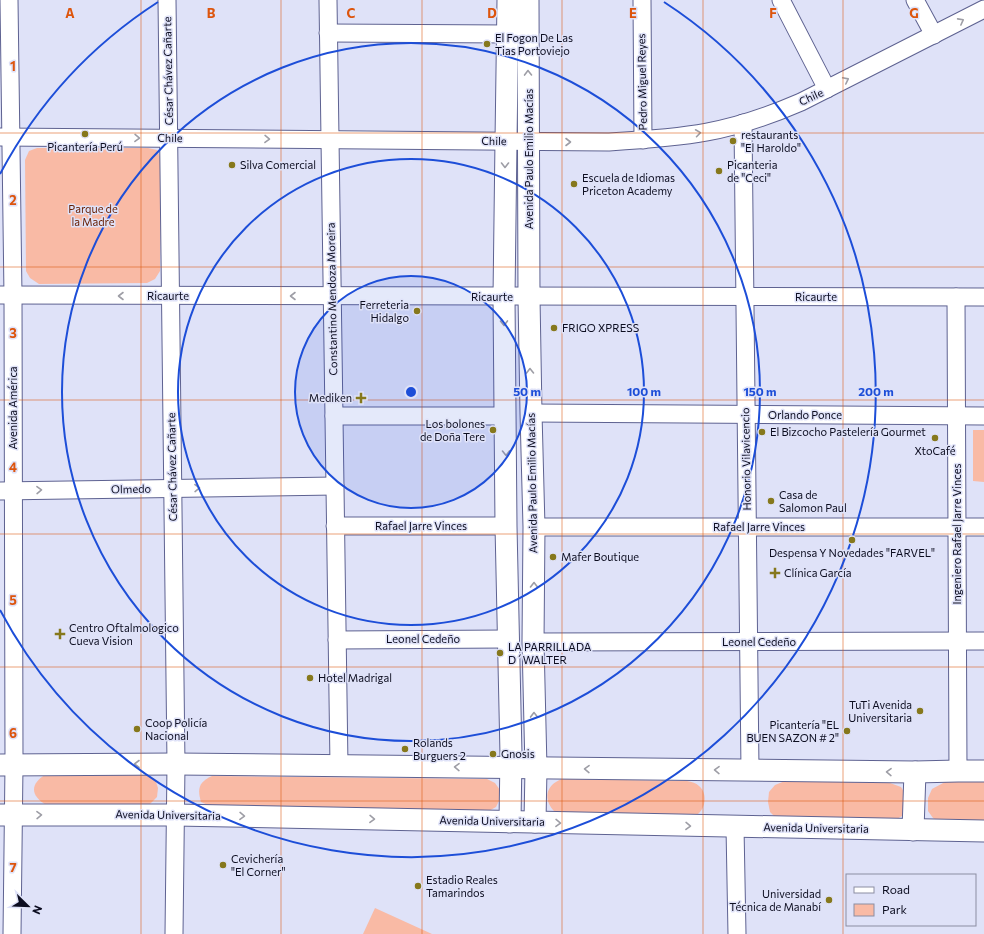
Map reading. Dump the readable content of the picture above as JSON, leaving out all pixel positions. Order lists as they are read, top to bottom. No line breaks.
{"streets":{"main road":["Avenida Paulo Emilio Macías","Avenida Universitaria"],"street":["César Chávez Cañarte","Pedro Miguel Reyes","Chile","Ricaurte","Constantino Mendoza Moreira","Avenida América","Orlando Ponce","Honorio Vilavicencio","Olmedo","Rafael Jarre Vinces","Ingeniero Rafael Jarre Vinces","Leonel Cedeño"]},"crossings":[["César Chávez Cañarte","Chile"],["César Chávez Cañarte","Ricaurte"],["César Chávez Cañarte","Olmedo"],["César Chávez Cañarte","Avenida Universitaria"],["Pedro Miguel Reyes","Chile"],["Chile","Avenida Paulo Emilio Macías"],["Chile","Constantino Mendoza Moreira"],["Chile","Avenida América"],["Chile","Honorio Vilavicencio"],["Avenida Paulo Emilio Macías","Ricaurte"],["Avenida Paulo Emilio Macías","Orlando Ponce"],["Avenida Paulo Emilio Macías","Rafael Jarre Vinces"],["Avenida Paulo Emilio Macías","Leonel Cedeño"],["Avenida Paulo Emilio Macías","Avenida Universitaria"],["Ricaurte","Constantino Mendoza Moreira"],["Ricaurte","Avenida América"],["Ricaurte","Honorio Vilavicencio"],["Ricaurte","Ingeniero Rafael Jarre Vinces"],["Constantino Mendoza Moreira","Olmedo"],["Constantino Mendoza Moreira","Rafael Jarre Vinces"],["Constantino Mendoza Moreira","Leonel Cedeño"],["Avenida América","Olmedo"],["Avenida América","Avenida Universitaria"],["Orlando Ponce","Honorio Vilavicencio"],["Orlando Ponce","Ingeniero Rafael Jarre Vinces"],["Honorio Vilavicencio","Rafael Jarre Vinces"],["Honorio Vilavicencio","Leonel Cedeño"],["Rafael Jarre Vinces","Ingeniero Rafael Jarre Vinces"],["Ingeniero Rafael Jarre Vinces","Leonel Cedeño"]],"one_way":["Chile","Olmedo"],"parks":["Parque de la Madre"],"places":{"other":["El Fogon De Las Tias Portoviejo","Picantería Perú","restaurants \"El Haroldo\"","Silva Comercial","Picanteria de \"Ceci\"","Escuela de Idiomas Priceton Academy","Ferreteria Hidalgo","FRIGO XPRESS","Los bolones de Doña Tere","El Bizcocho Pastelería Gourmet","XtoCafé","Casa de Salomon Paul","Despensa Y Novedades \"FARVEL\"","Mafer Boutique","LA PARRILLADA D´WALTER","Hotel Madrigal","TuTi Avenida Universitaria","Coop Policía Nacional","Picantería \"EL BUEN SAZON # 2\"","Rolands Burguers 2","Gnosis","Cevichería \"El Corner\"","Estadio Reales Tamarindos","Universidad Técnica de Manabí"],"health":["Mediken","Clínica García","Centro Oftalmologico Cueva Vision"]},"legend":["Road","Park"],"north":"bottom right","grid":{"columns":["A","B","C","D","E","F","G"],"rows":["1","2","3","4","5","6","7"]},"rings":["50 m","100 m","150 m","200 m"]}
